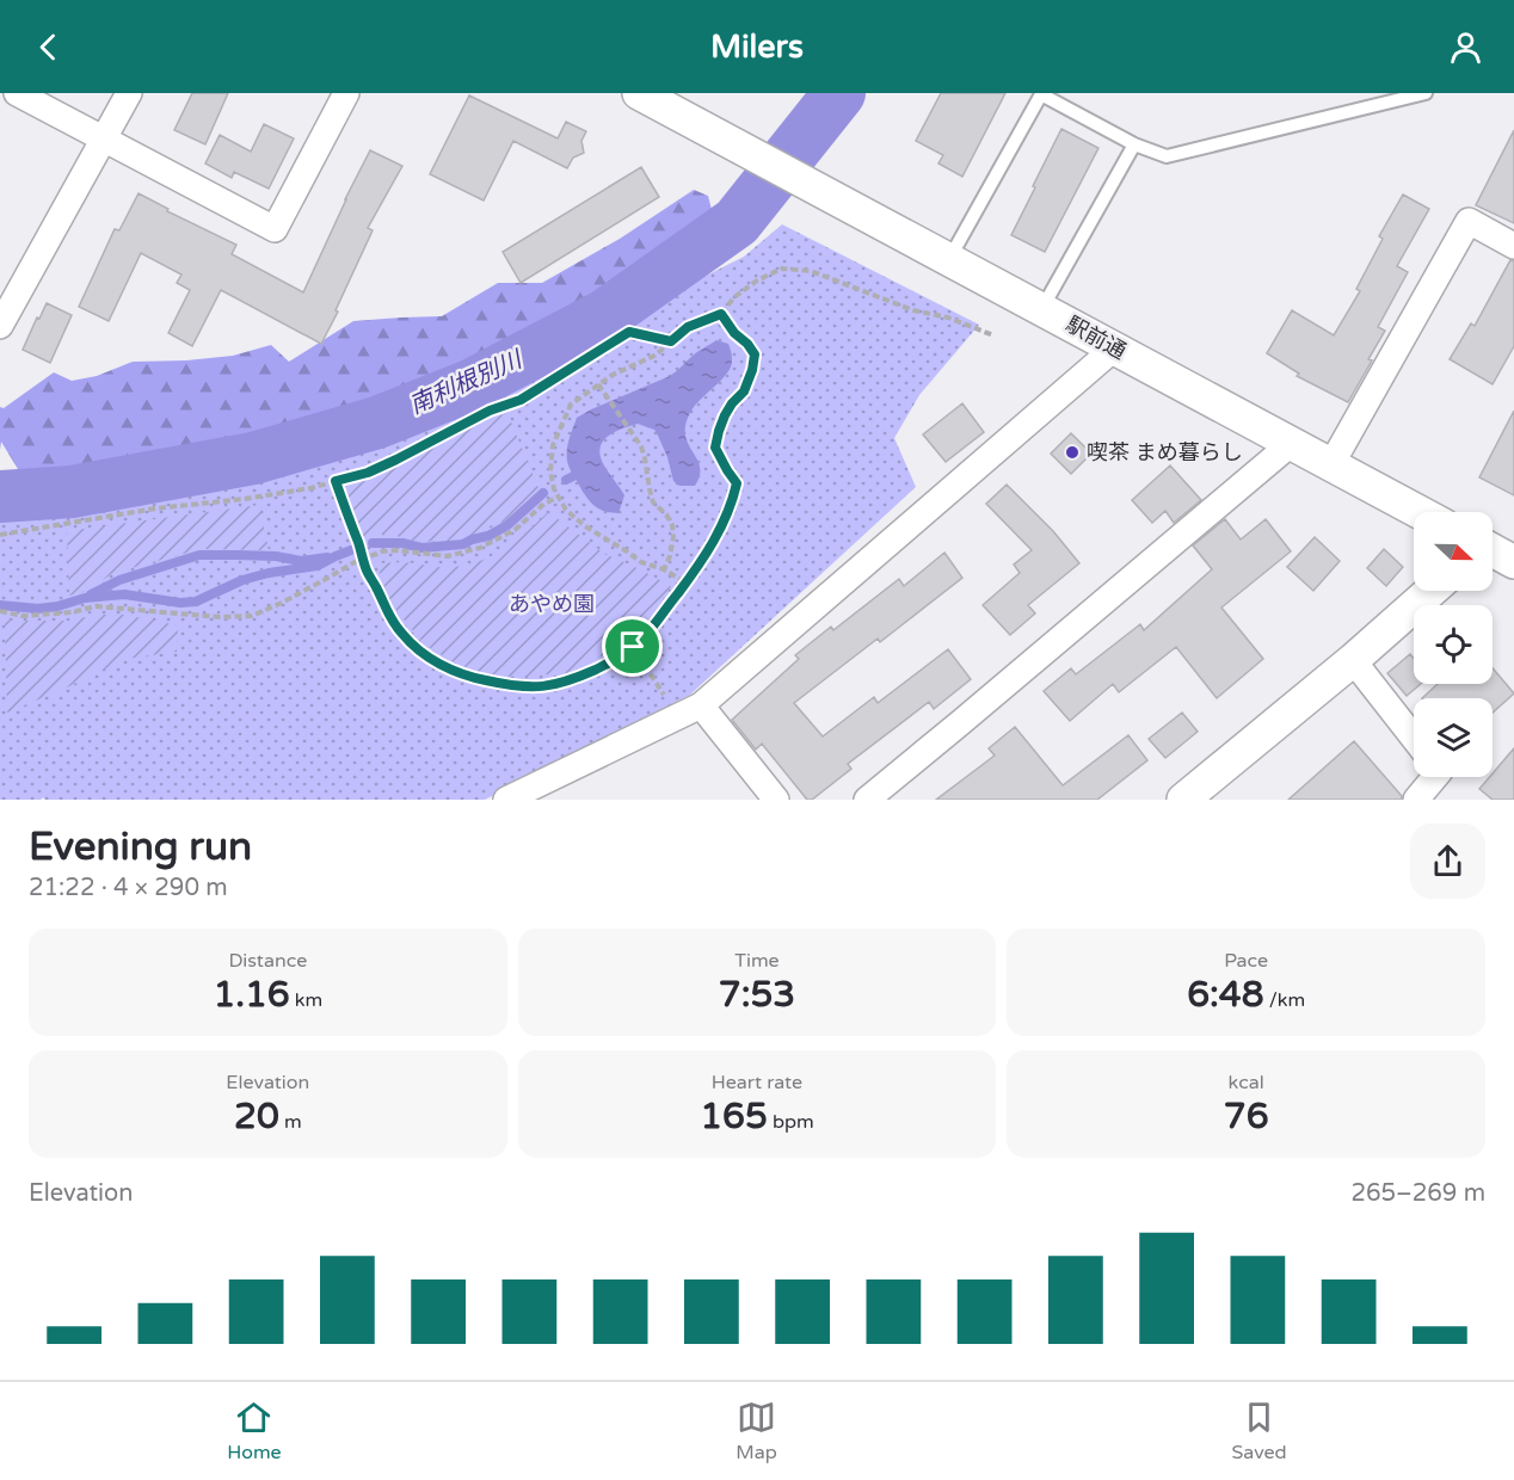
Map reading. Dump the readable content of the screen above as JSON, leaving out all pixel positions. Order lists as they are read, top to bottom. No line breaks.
{"streets":{"street":["駅前通"]},"water":["南利根別川"],"parks":["あやめ園"],"places":["喫茶 まめ暮らし"],"north":"right","page":{"header":"Milers","heading":["Evening run","21:22 · 4 × 290 m"],"stats":[["Distance","1.16 km"],["Time","7:53"],["Pace","6:48 /km"],["Elevation","20 m"],["Heart rate","165 bpm"],["kcal","76"]],"chart":["Elevation","265–269 m"],"tabs":["Home","Map","Saved"]}}
